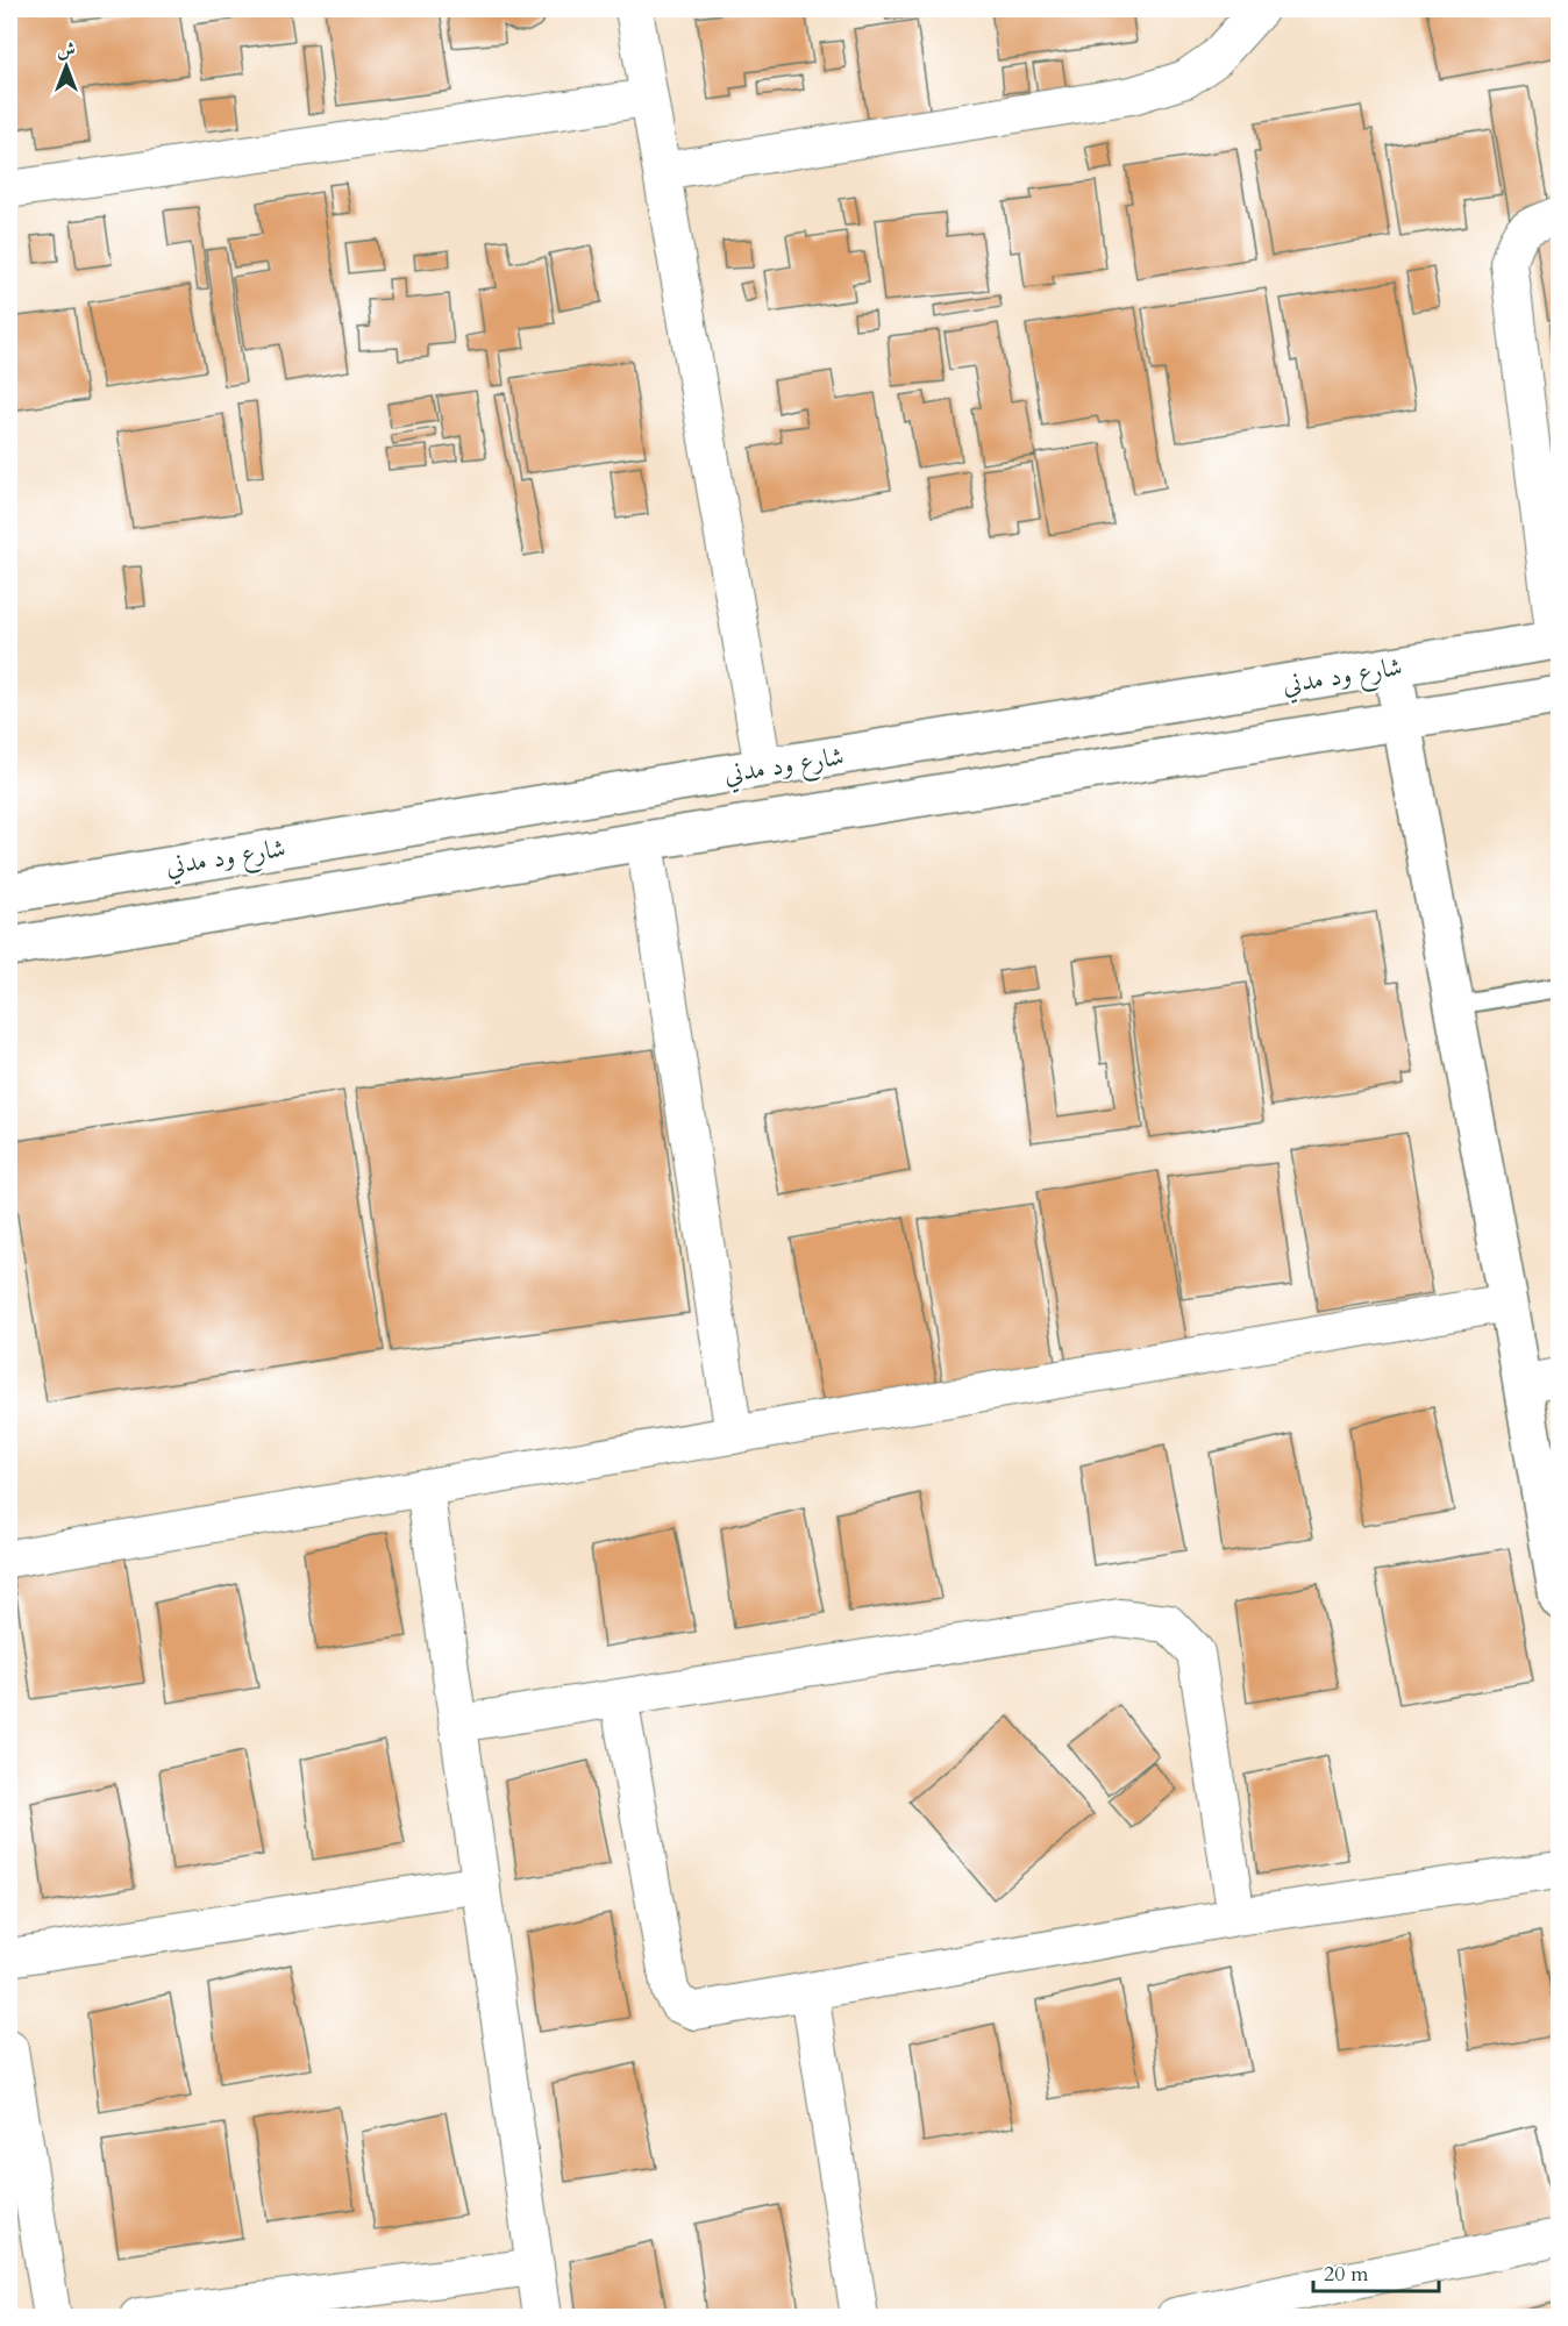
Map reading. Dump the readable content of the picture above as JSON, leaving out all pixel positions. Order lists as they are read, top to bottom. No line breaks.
{"streets":{"main road":["شارع ود مدني"]},"scale_bar":"20 m","north":"top"}
